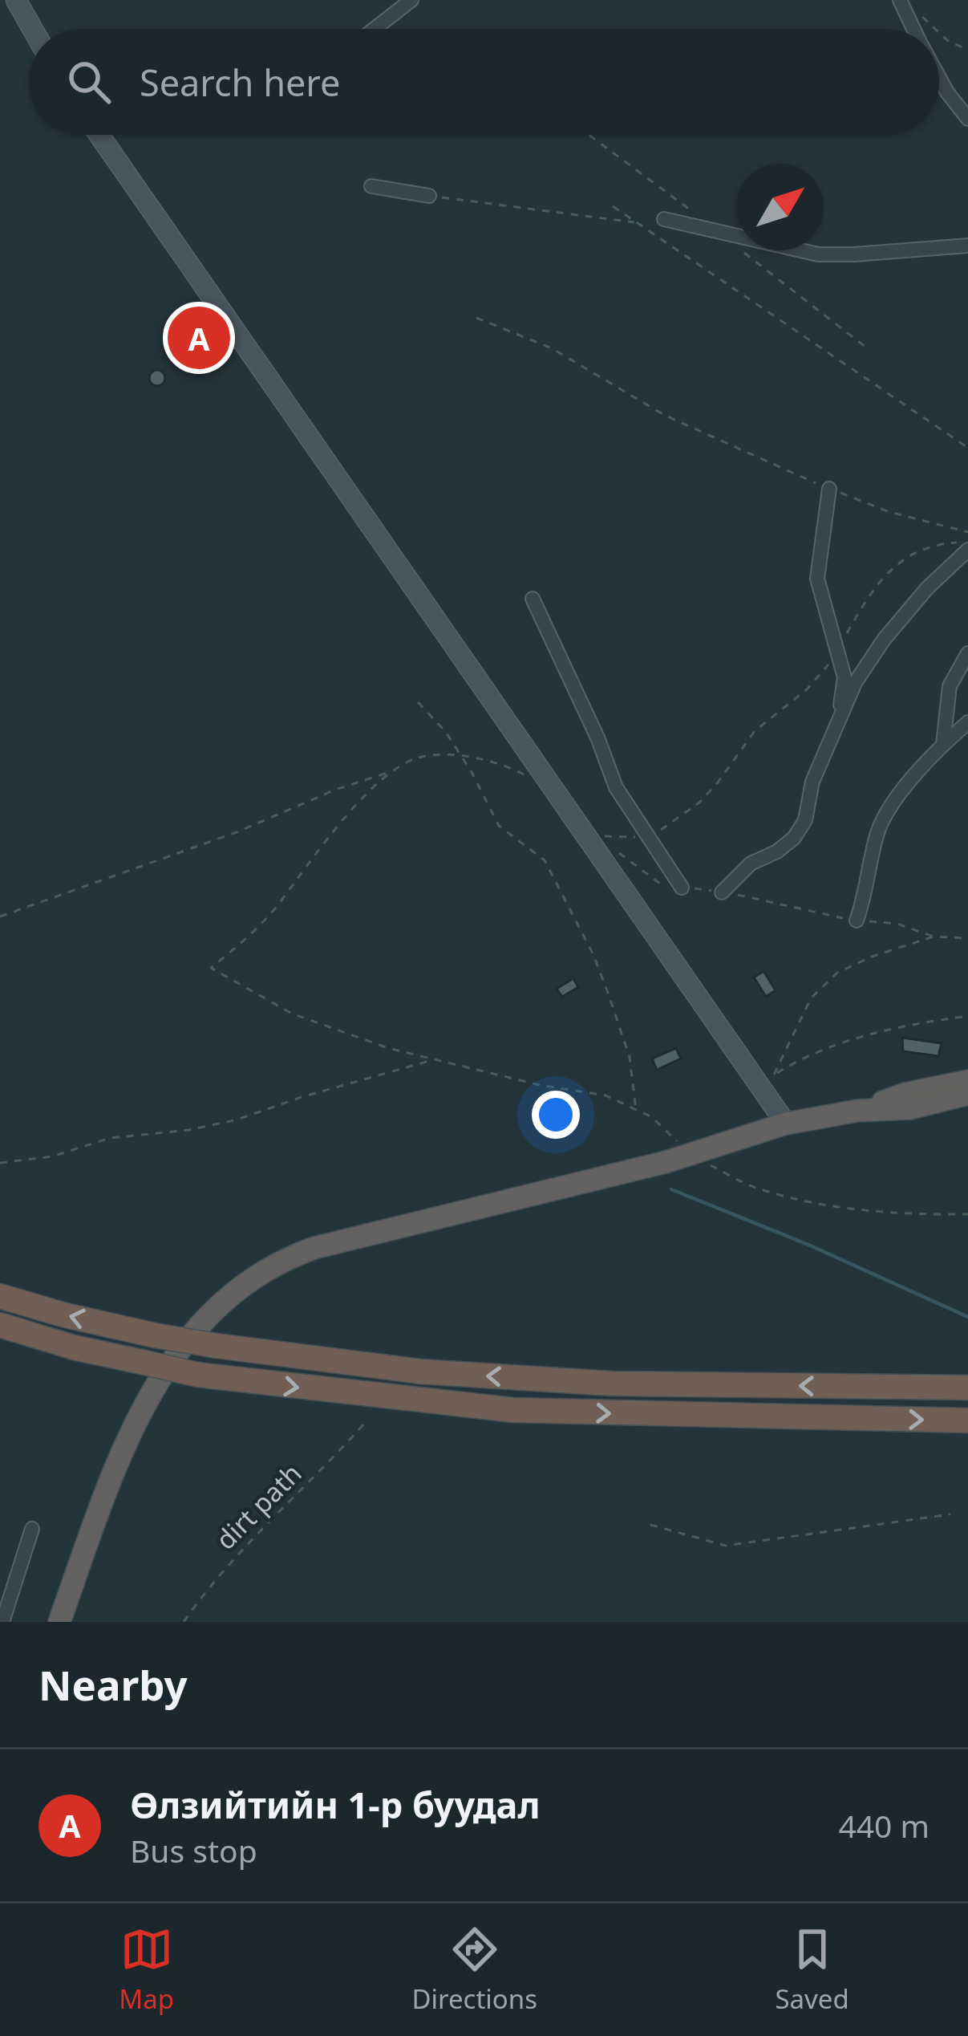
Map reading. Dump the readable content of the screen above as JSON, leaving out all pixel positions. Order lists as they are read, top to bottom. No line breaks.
{"streets":{"path":["dirt path"]},"north":"top right","page":{"search":"Search here","pins":"A","heading":"Nearby","list":[{"mark":"A","name":"Өлзийтийн 1-р буудал","note":"Bus stop","value":"440 m"}],"nav":["Map","Directions","Saved"]}}
